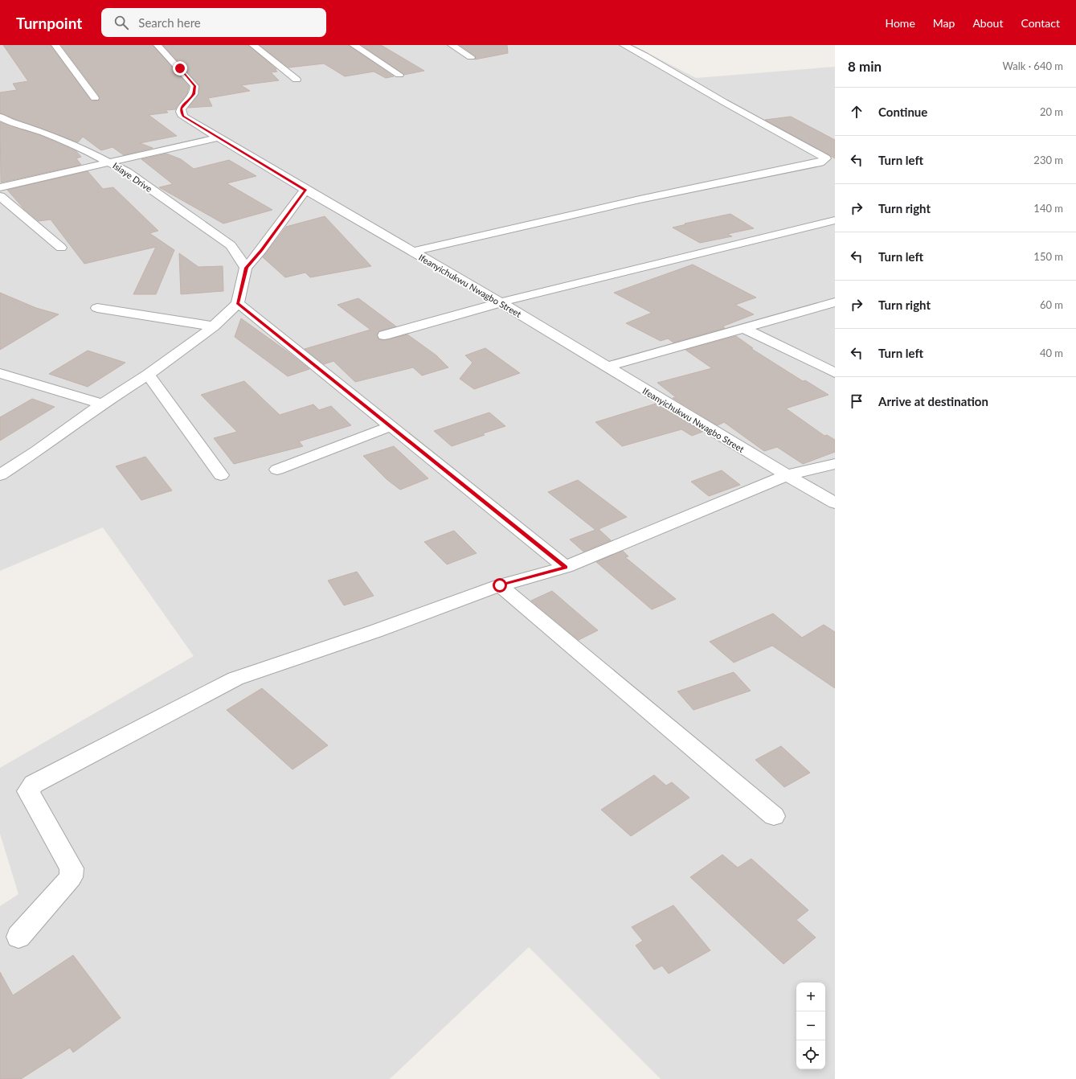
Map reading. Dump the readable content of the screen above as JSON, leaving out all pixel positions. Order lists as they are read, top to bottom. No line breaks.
{"streets":{"street":["Isiaye Drive","Ifeanyichukwu Nwagbo Street"]},"page":{"header":"Turnpoint","search":"Search here","nav":["Home","Map","About","Contact"],"heading":["8 min","Walk · 640 m"],"list":[["Continue","20 m"],["Turn left","230 m"],["Turn right","140 m"],["Turn left","150 m"],["Turn right","60 m"],["Turn left","40 m"],"Arrive at destination"],"map_buttons":["+","−"]}}
